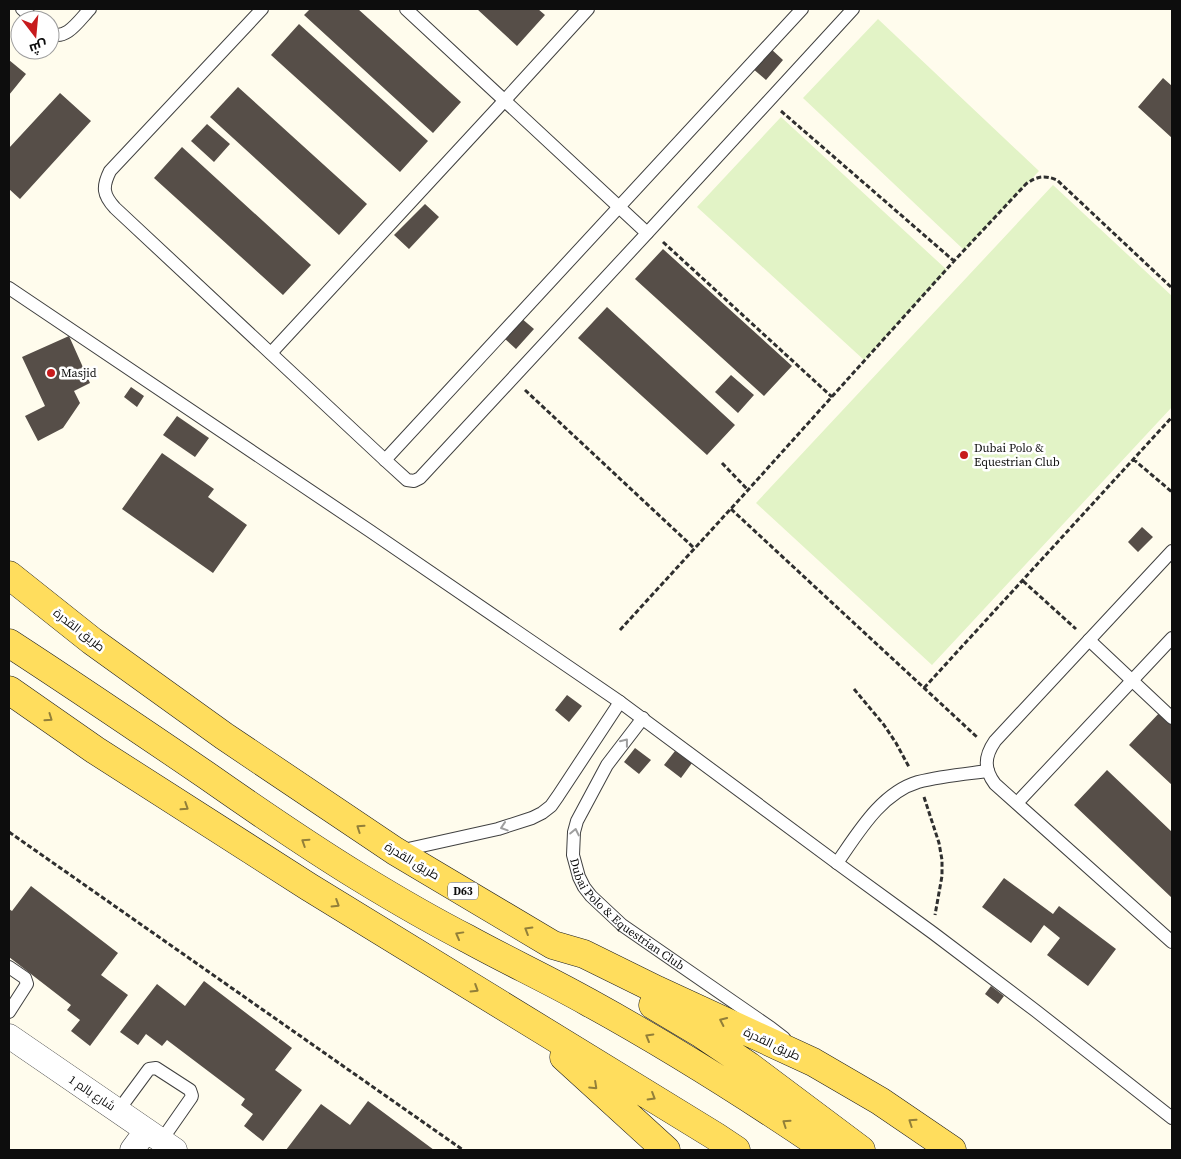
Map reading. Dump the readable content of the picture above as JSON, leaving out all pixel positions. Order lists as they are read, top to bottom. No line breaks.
{"streets":{"main road":["طريق القدرة","D63"],"street":["شارع بالم 1"],"lane":["Dubai Polo & Equestrian Club"]},"crossings":[["طريق القدرة","Dubai Polo & Equestrian Club"]],"places":["Masjid","Dubai Polo & Equestrian Club"],"north":"bottom"}
